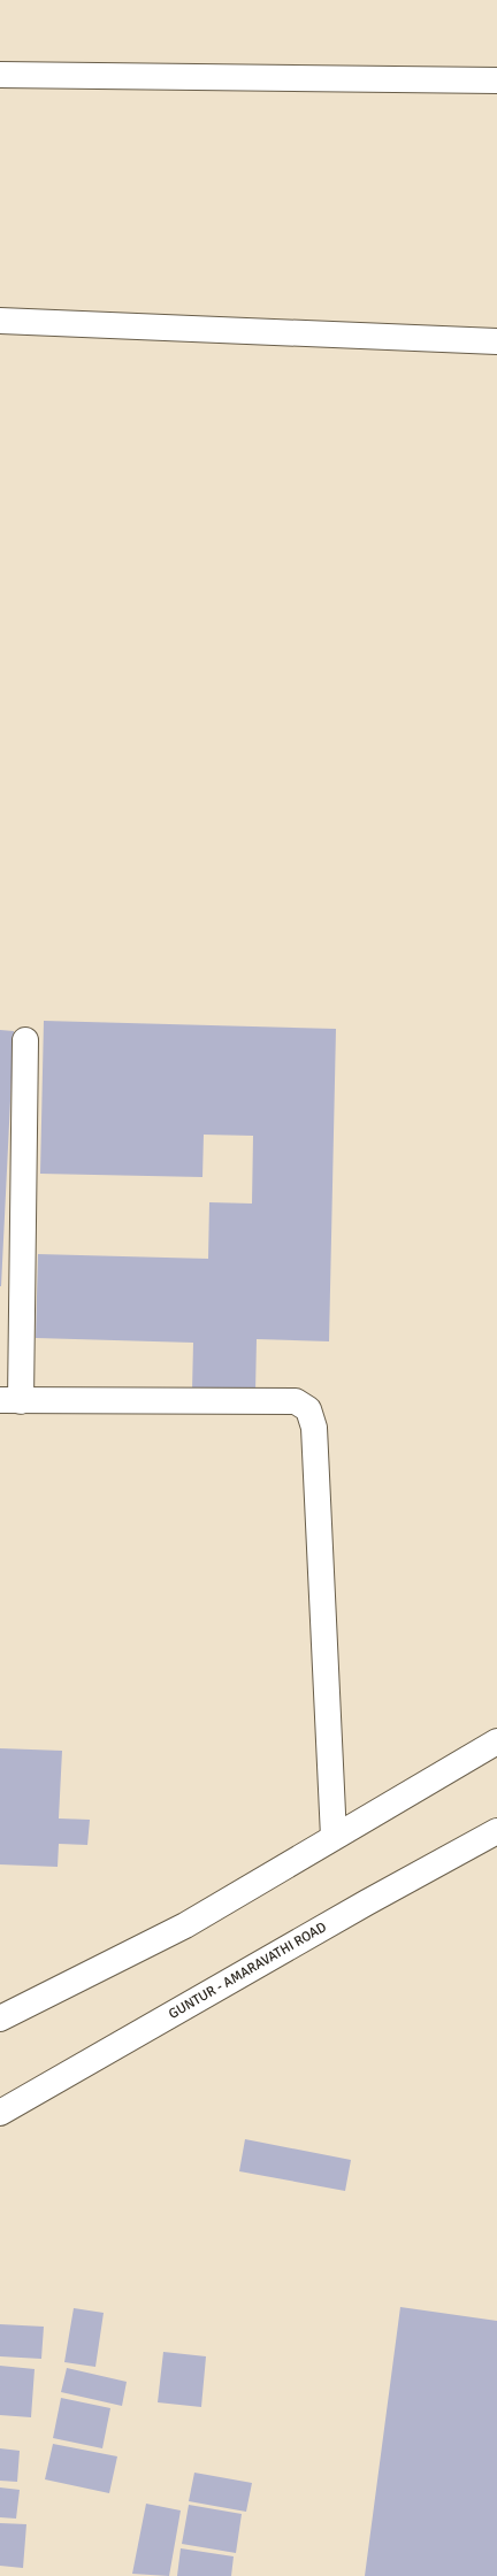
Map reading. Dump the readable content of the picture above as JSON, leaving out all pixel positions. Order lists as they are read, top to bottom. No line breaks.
{"streets":{"main road":["GUNTUR - AMARAVATHI ROAD"]}}
